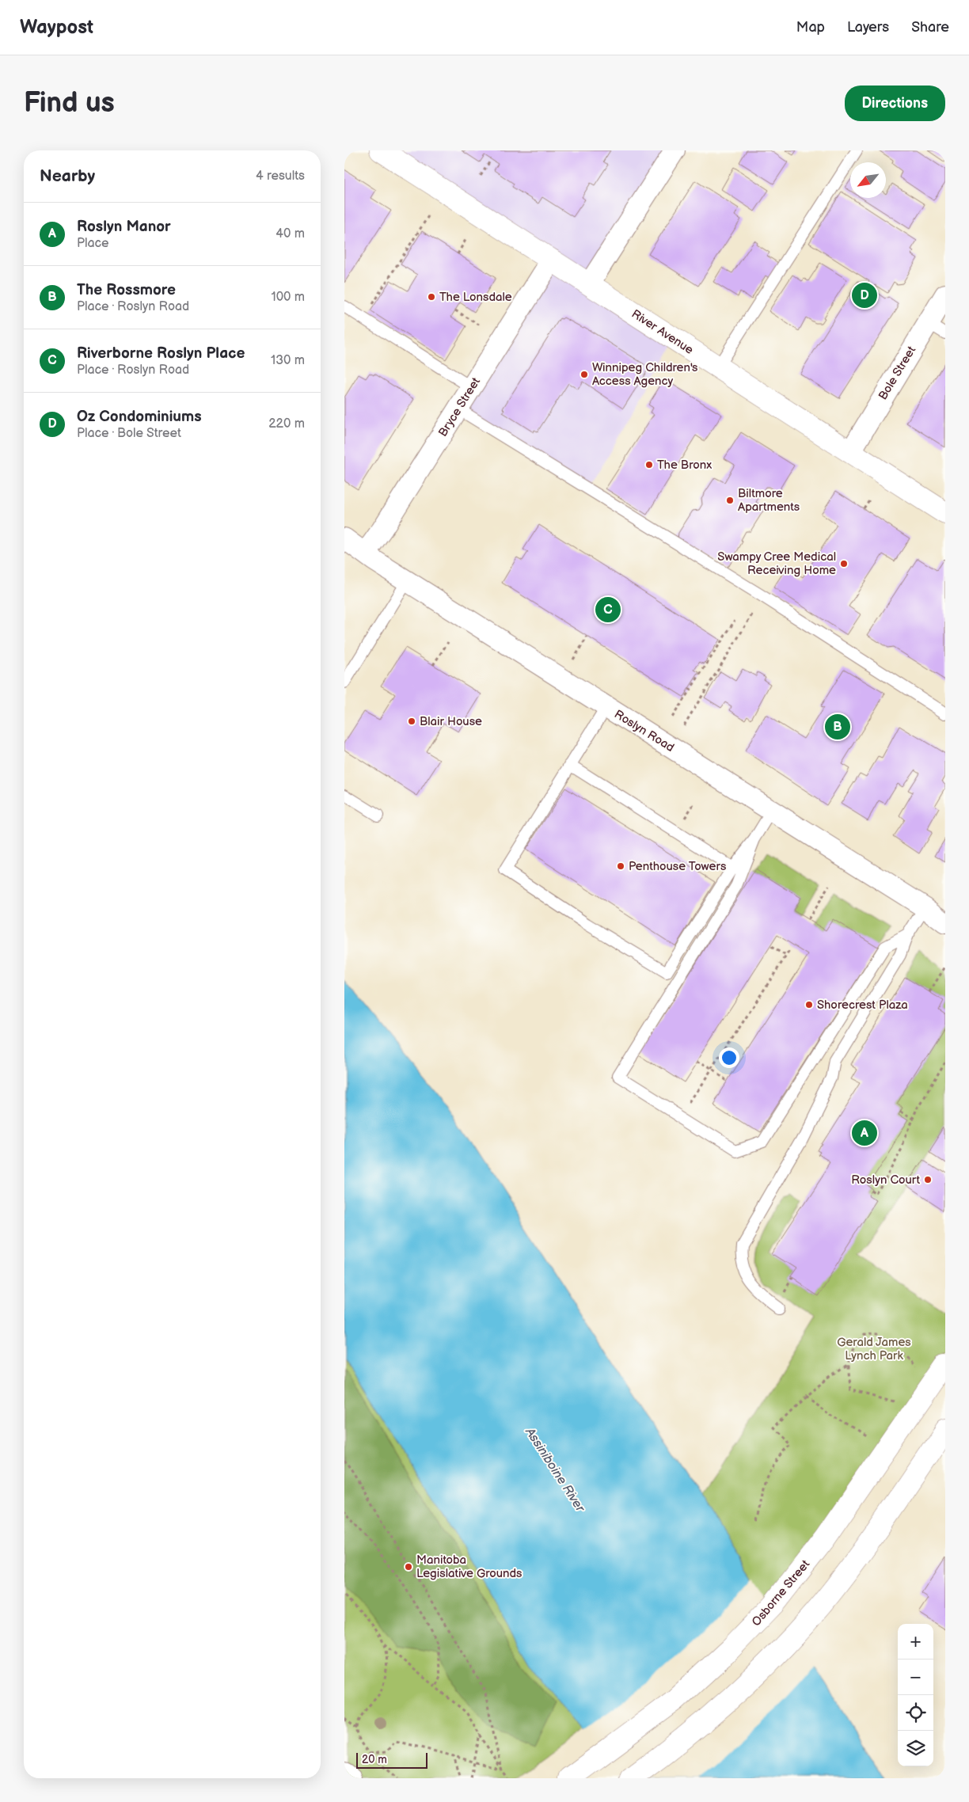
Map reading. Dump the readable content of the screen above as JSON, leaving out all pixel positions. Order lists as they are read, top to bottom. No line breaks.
{"streets":{"main road":["River Avenue","Osborne Street"],"street":["Bole Street","Bryce Street","Roslyn Road"]},"crossings":[["River Avenue","Bole Street"],["River Avenue","Bryce Street"],["Bryce Street","Roslyn Road"]],"water":["Assiniboine River"],"parks":["Gerald James Lynch Park"],"places":["The Lonsdale","Winnipeg Children's Access Agency","The Bronx","Biltmore Apartments","Swampy Cree Medical Receiving Home","Blair House","Penthouse Towers","Shorecrest Plaza","Roslyn Court","Manitoba Legislative Grounds"],"scale_bar":"20 m","north":"bottom left","page":{"header":"Waypost","nav":["Map","Layers","Share"],"buttons":"Directions","title":"Find us","heading":["Nearby","4 results"],"list":[{"mark":"A","name":"Roslyn Manor","note":"Place","value":"40 m"},{"mark":"B","name":"The Rossmore","note":"Place · Roslyn Road","value":"100 m"},{"mark":"C","name":"Riverborne Roslyn Place","note":"Place · Roslyn Road","value":"130 m"},{"mark":"D","name":"Oz Condominiums","note":"Place · Bole Street","value":"220 m"}],"pins":["D","C","B","A"],"map_buttons":["+","−"],"scale":"20 m"}}
